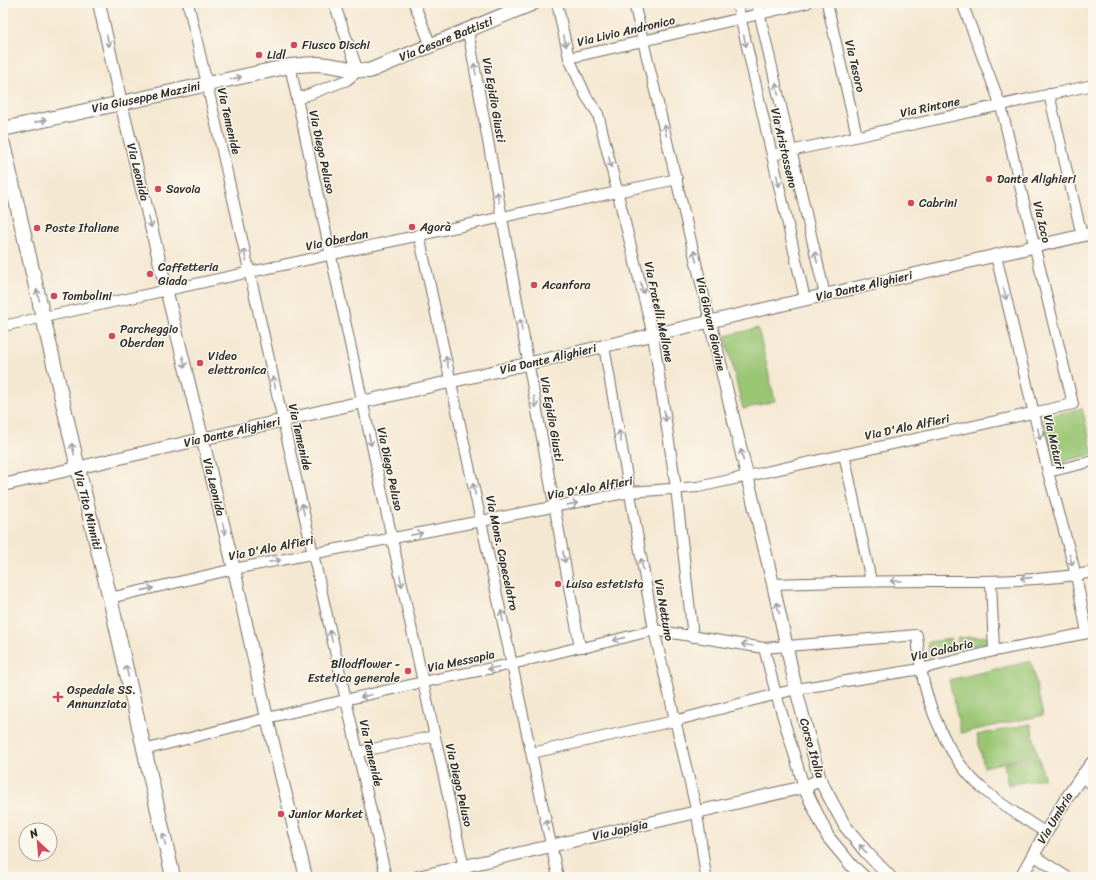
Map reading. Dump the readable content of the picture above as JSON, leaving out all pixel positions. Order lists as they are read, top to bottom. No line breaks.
{"streets":{"main road":["Via Cesare Battisti","Via Giuseppe Mazzini","Via Tito Minniti"],"street":["Via Livio Andronico","Via Tesoro","Via Egidio Giusti","Via Rintone","Via Temenide","Via Aristosseno","Via Diego Peluso","Via Leonida","Via Icco","Via Oberdan","Via Dante Alighieri","Via Fratelli Mellone","Via Giovan Giovine","Via D'Alo Alfieri","Via Maturi","Via Mons. Capecelatro","Via Nettuno","Via Calabria","Via Messapia","Corso Italia","Via Umbria","Via Japigia"]},"crossings":[["Via Livio Andronico","Via Aristosseno"],["Via Livio Andronico","Via Fratelli Mellone"],["Via Livio Andronico","Via Giovan Giovine"],["Via Cesare Battisti","Via Giuseppe Mazzini"],["Via Cesare Battisti","Via Egidio Giusti"],["Via Tesoro","Via Rintone"],["Via Giuseppe Mazzini","Via Temenide"],["Via Giuseppe Mazzini","Via Diego Peluso"],["Via Giuseppe Mazzini","Via Leonida"],["Via Egidio Giusti","Via Oberdan"],["Via Egidio Giusti","Via Dante Alighieri"],["Via Egidio Giusti","Via D'Alo Alfieri"],["Via Egidio Giusti","Via Messapia"],["Via Rintone","Via Aristosseno"],["Via Rintone","Via Icco"],["Via Temenide","Via Oberdan"],["Via Temenide","Via Dante Alighieri"],["Via Temenide","Via D'Alo Alfieri"],["Via Temenide","Via Messapia"],["Via Aristosseno","Via Dante Alighieri"],["Via Diego Peluso","Via Oberdan"],["Via Diego Peluso","Via Dante Alighieri"],["Via Diego Peluso","Via D'Alo Alfieri"],["Via Diego Peluso","Via Messapia"],["Via Diego Peluso","Via Japigia"],["Via Leonida","Via Oberdan"],["Via Leonida","Via Dante Alighieri"],["Via Leonida","Via D'Alo Alfieri"],["Via Leonida","Via Messapia"],["Via Icco","Via Dante Alighieri"],["Via Icco","Via D'Alo Alfieri"],["Via Oberdan","Via Fratelli Mellone"],["Via Oberdan","Via Giovan Giovine"],["Via Oberdan","Via Tito Minniti"],["Via Oberdan","Via Mons. Capecelatro"],["Via Dante Alighieri","Via Fratelli Mellone"],["Via Dante Alighieri","Via Giovan Giovine"],["Via Dante Alighieri","Via Maturi"],["Via Dante Alighieri","Via Tito Minniti"],["Via Dante Alighieri","Via Mons. Capecelatro"],["Via Dante Alighieri","Via Nettuno"],["Via Fratelli Mellone","Via D'Alo Alfieri"],["Via Fratelli Mellone","Via Messapia"],["Via Giovan Giovine","Via D'Alo Alfieri"],["Via Giovan Giovine","Via Messapia"],["Via Giovan Giovine","Corso Italia"],["Via D'Alo Alfieri","Via Maturi"],["Via D'Alo Alfieri","Via Tito Minniti"],["Via D'Alo Alfieri","Via Mons. Capecelatro"],["Via D'Alo Alfieri","Via Nettuno"],["Via Maturi","Via Calabria"],["Via Tito Minniti","Via Messapia"],["Via Mons. Capecelatro","Via Calabria"],["Via Mons. Capecelatro","Via Messapia"],["Via Mons. Capecelatro","Via Japigia"],["Via Nettuno","Via Calabria"],["Via Nettuno","Via Messapia"],["Via Nettuno","Via Japigia"],["Via Calabria","Via Messapia"],["Via Calabria","Corso Italia"],["Via Messapia","Corso Italia"],["Corso Italia","Via Japigia"]],"one_way":["Via Giuseppe Mazzini","Via Temenide","Via Leonida","Via Fratelli Mellone","Via Giovan Giovine","Via D'Alo Alfieri","Via Maturi","Via Tito Minniti","Via Mons. Capecelatro","Via Nettuno","Via Messapia"],"places":{"other":["Fiusco Dischi","Lidl","Dante Alighieri","Savoia","Cabrini","Agorà","Poste Italiane","Caffetteria Giada","Acanfora","Tombolini","Parcheggio Oberdan","Video elettronica","Luisa estetista","Bllodflower - Estetica generale","Junior Market"],"health":["Ospedale SS. Annunziata"]},"north":"top left"}
